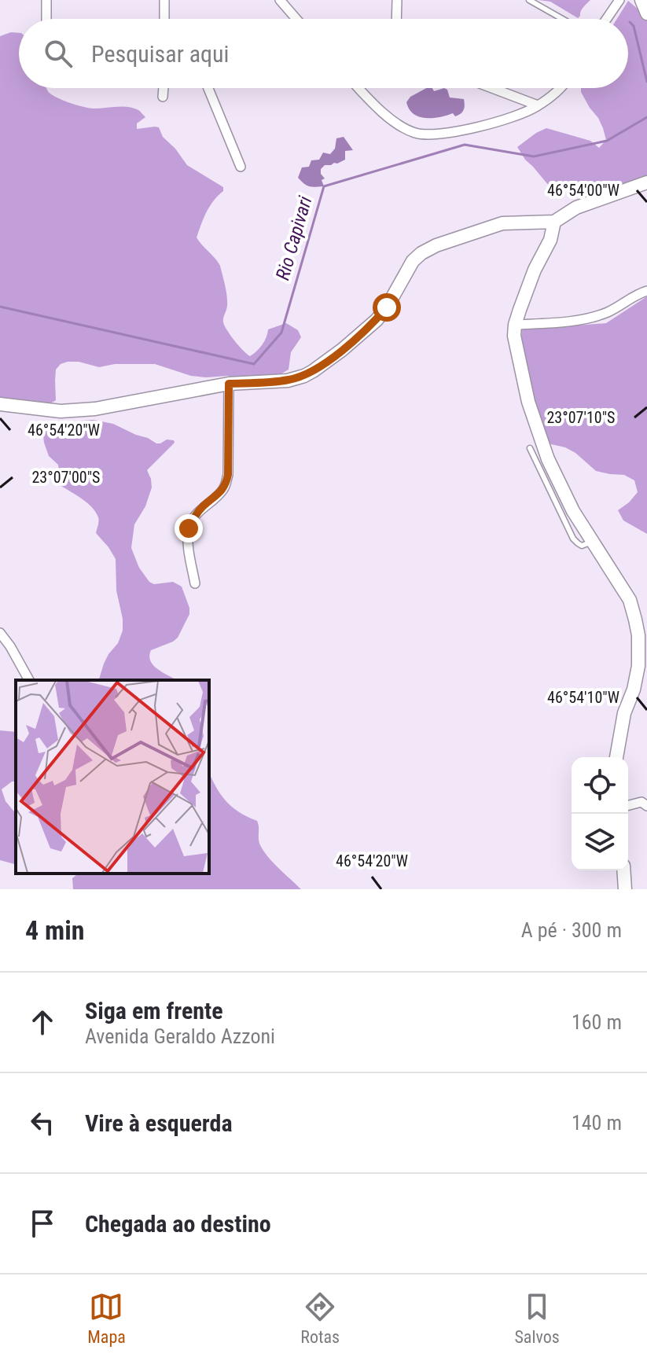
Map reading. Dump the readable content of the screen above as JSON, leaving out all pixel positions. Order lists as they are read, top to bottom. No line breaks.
{"water":["Rio Capivari"],"page":{"search":"Pesquisar aqui","heading":["4 min","A pé · 300 m"],"list":[["Siga em frente","Avenida Geraldo Azzoni","160 m"],["Vire à esquerda","140 m"],"Chegada ao destino"],"nav":["Mapa","Rotas","Salvos"]},"coordinates":["46°54'00\"W","23°07'10\"S","46°54'20\"W","23°07'00\"S","46°54'10\"W"]}
